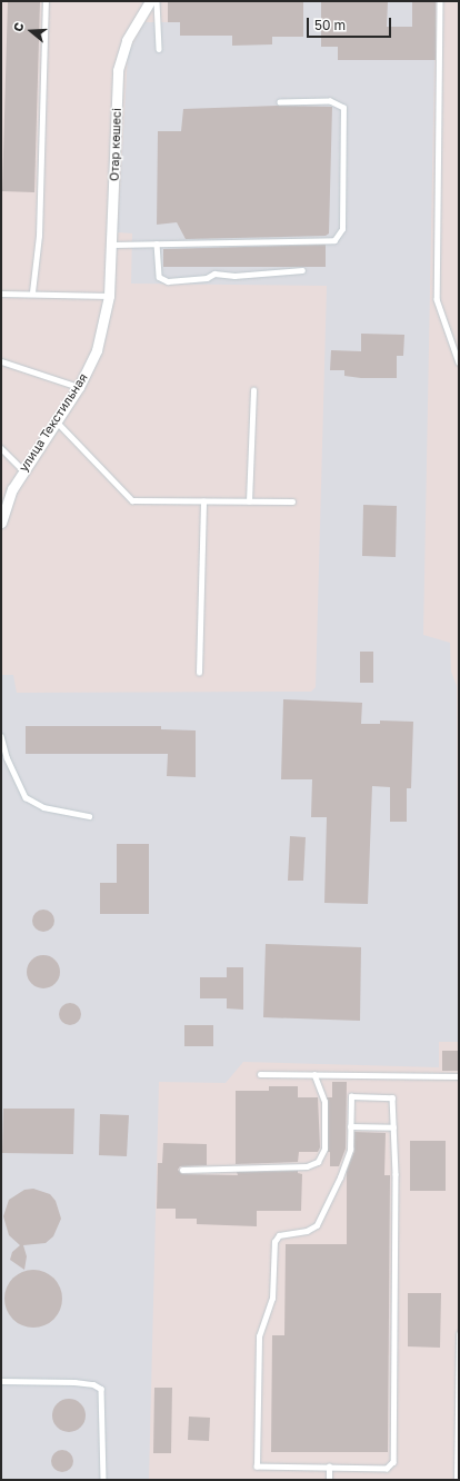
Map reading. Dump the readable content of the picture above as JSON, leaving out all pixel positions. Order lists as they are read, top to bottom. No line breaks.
{"streets":{"street":["Отар көшесі","улица Текстильная"]},"crossings":[["Отар көшесі","улица Текстильная"]],"scale_bar":"50 m","north":"left"}
